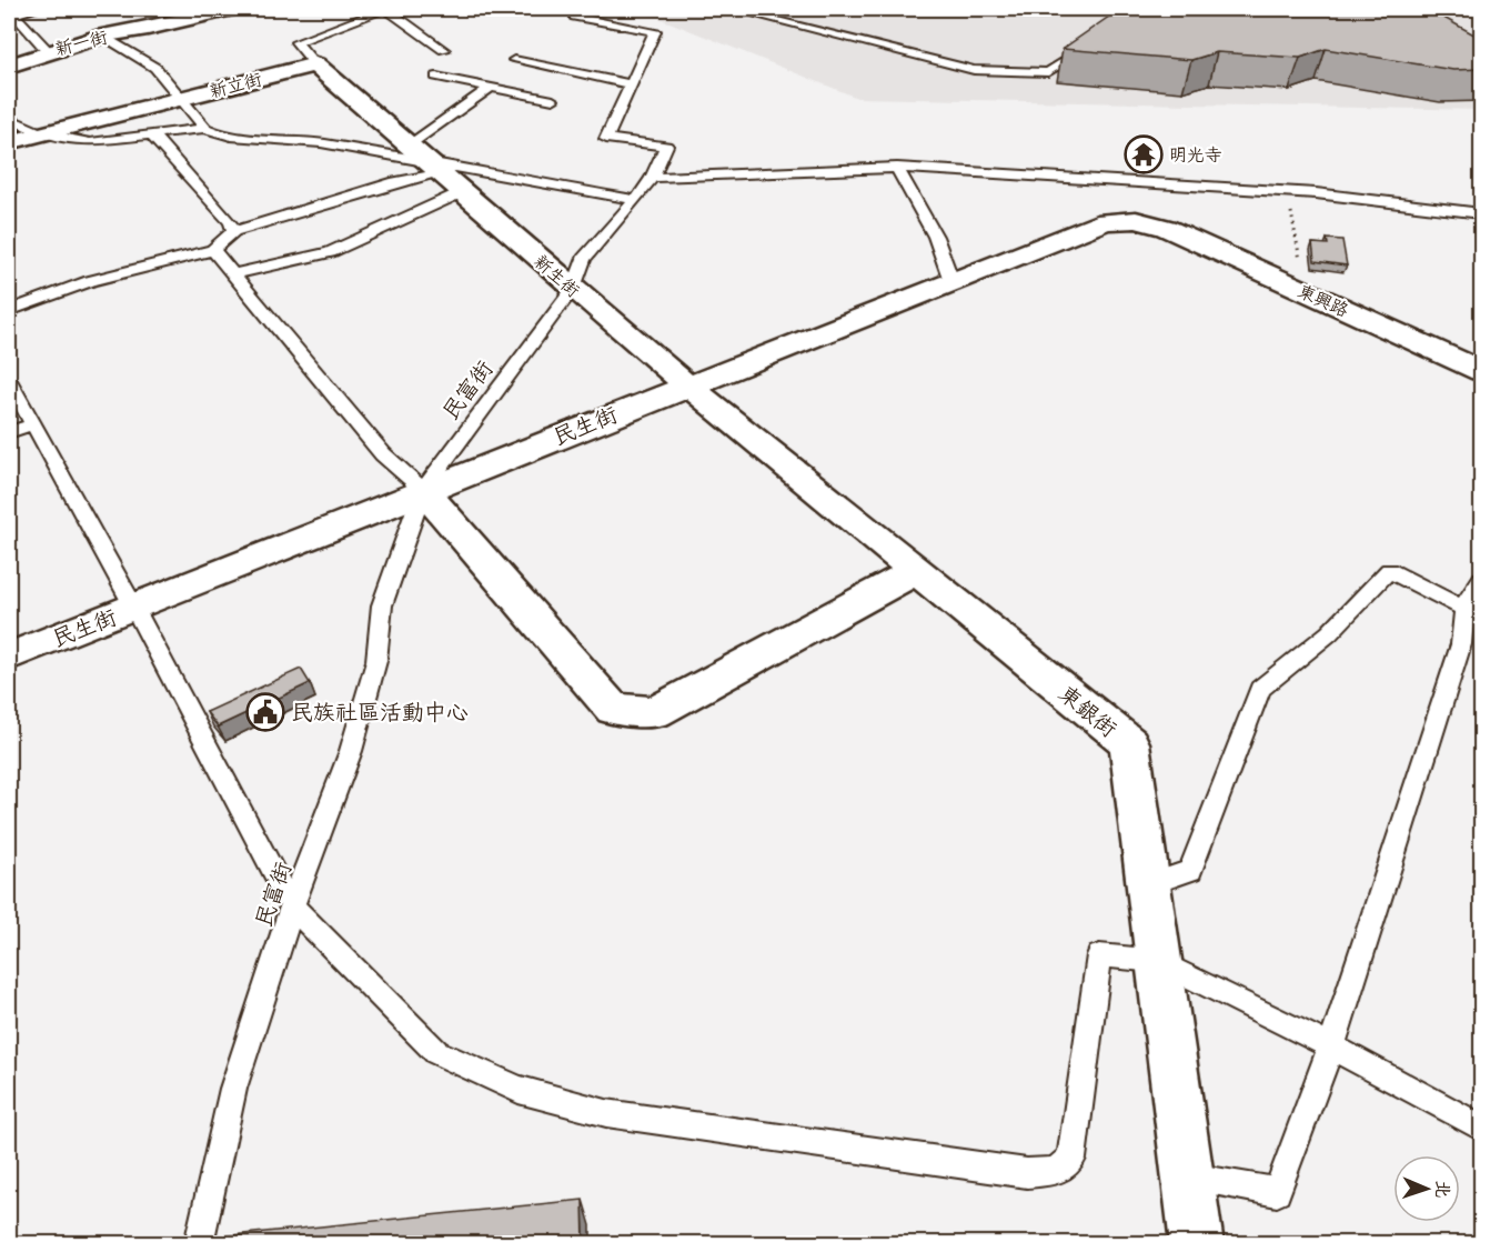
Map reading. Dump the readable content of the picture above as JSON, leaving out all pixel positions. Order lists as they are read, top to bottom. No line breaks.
{"streets":{"street":["新一街","新立街","新生街","東興路","民生街","東銀街"],"lane":["民富街"]},"crossings":[["新生街","民富街"],["新生街","民生街"],["新生街","東銀街"],["東興路","民生街"],["民富街","民生街"],["民生街","東銀街"]],"places":{"temple":["明光寺"],"public building":["民族社區活動中心"]},"north":"right"}
